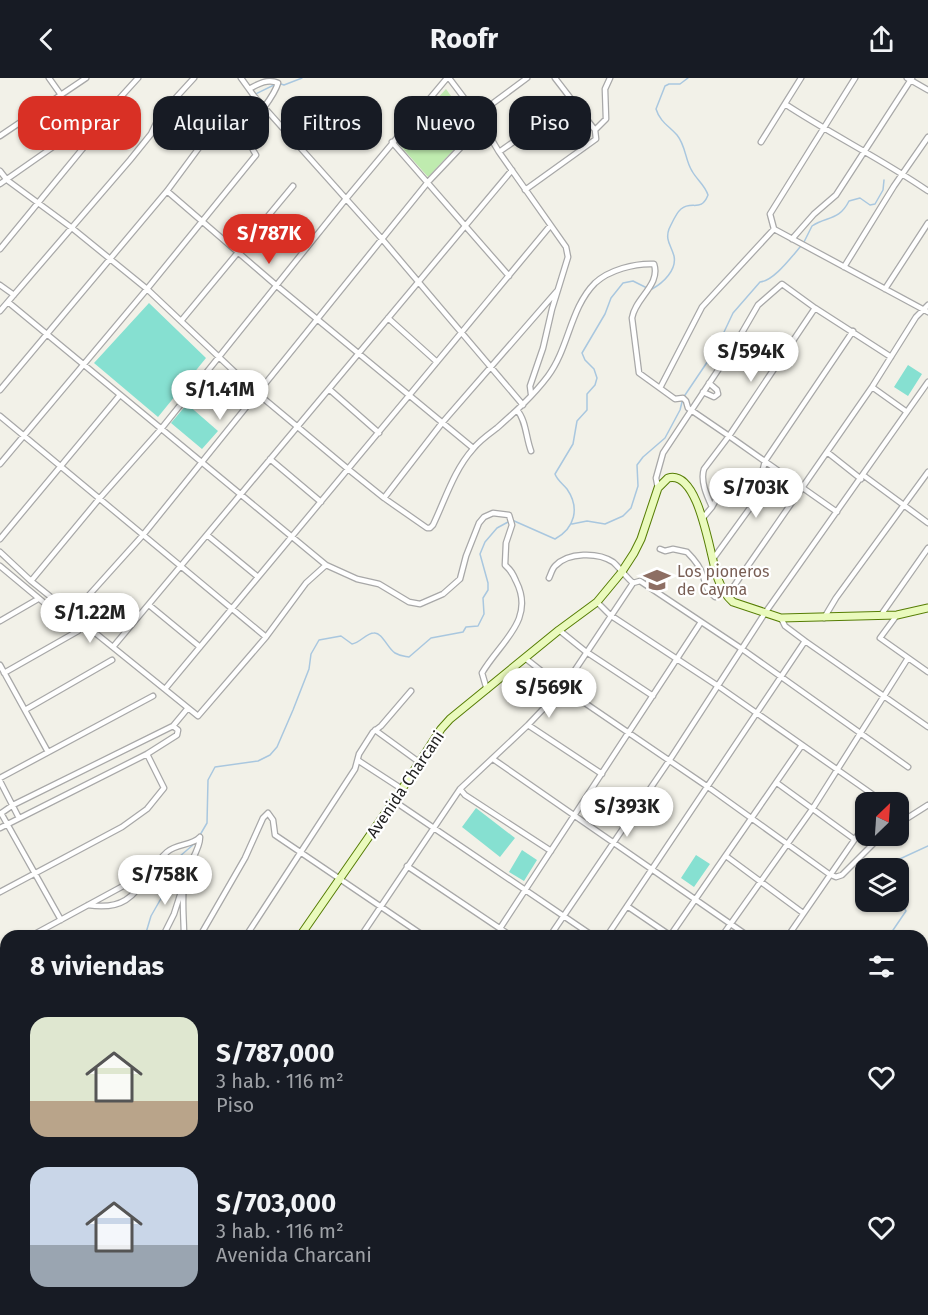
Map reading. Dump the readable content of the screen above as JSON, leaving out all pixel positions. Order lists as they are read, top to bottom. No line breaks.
{"streets":{"main road":["Avenida Charcani"]},"places":{"school or university":["Los pioneros de Cayma"]},"north":"top right","page":{"header":"Roofr","chip":["Comprar","Alquilar","Filtros","Nuevo","Piso"],"price":["S/787K","S/594K","S/1.41M","S/703K","S/1.22M","S/569K","S/393K","S/758K"],"heading":"8 viviendas","list":[{"name":"S/787,000","note":"3 hab. · 116 m² · Piso"},{"name":"S/703,000","note":"3 hab. · 116 m² · Avenida Charcani"}]}}
